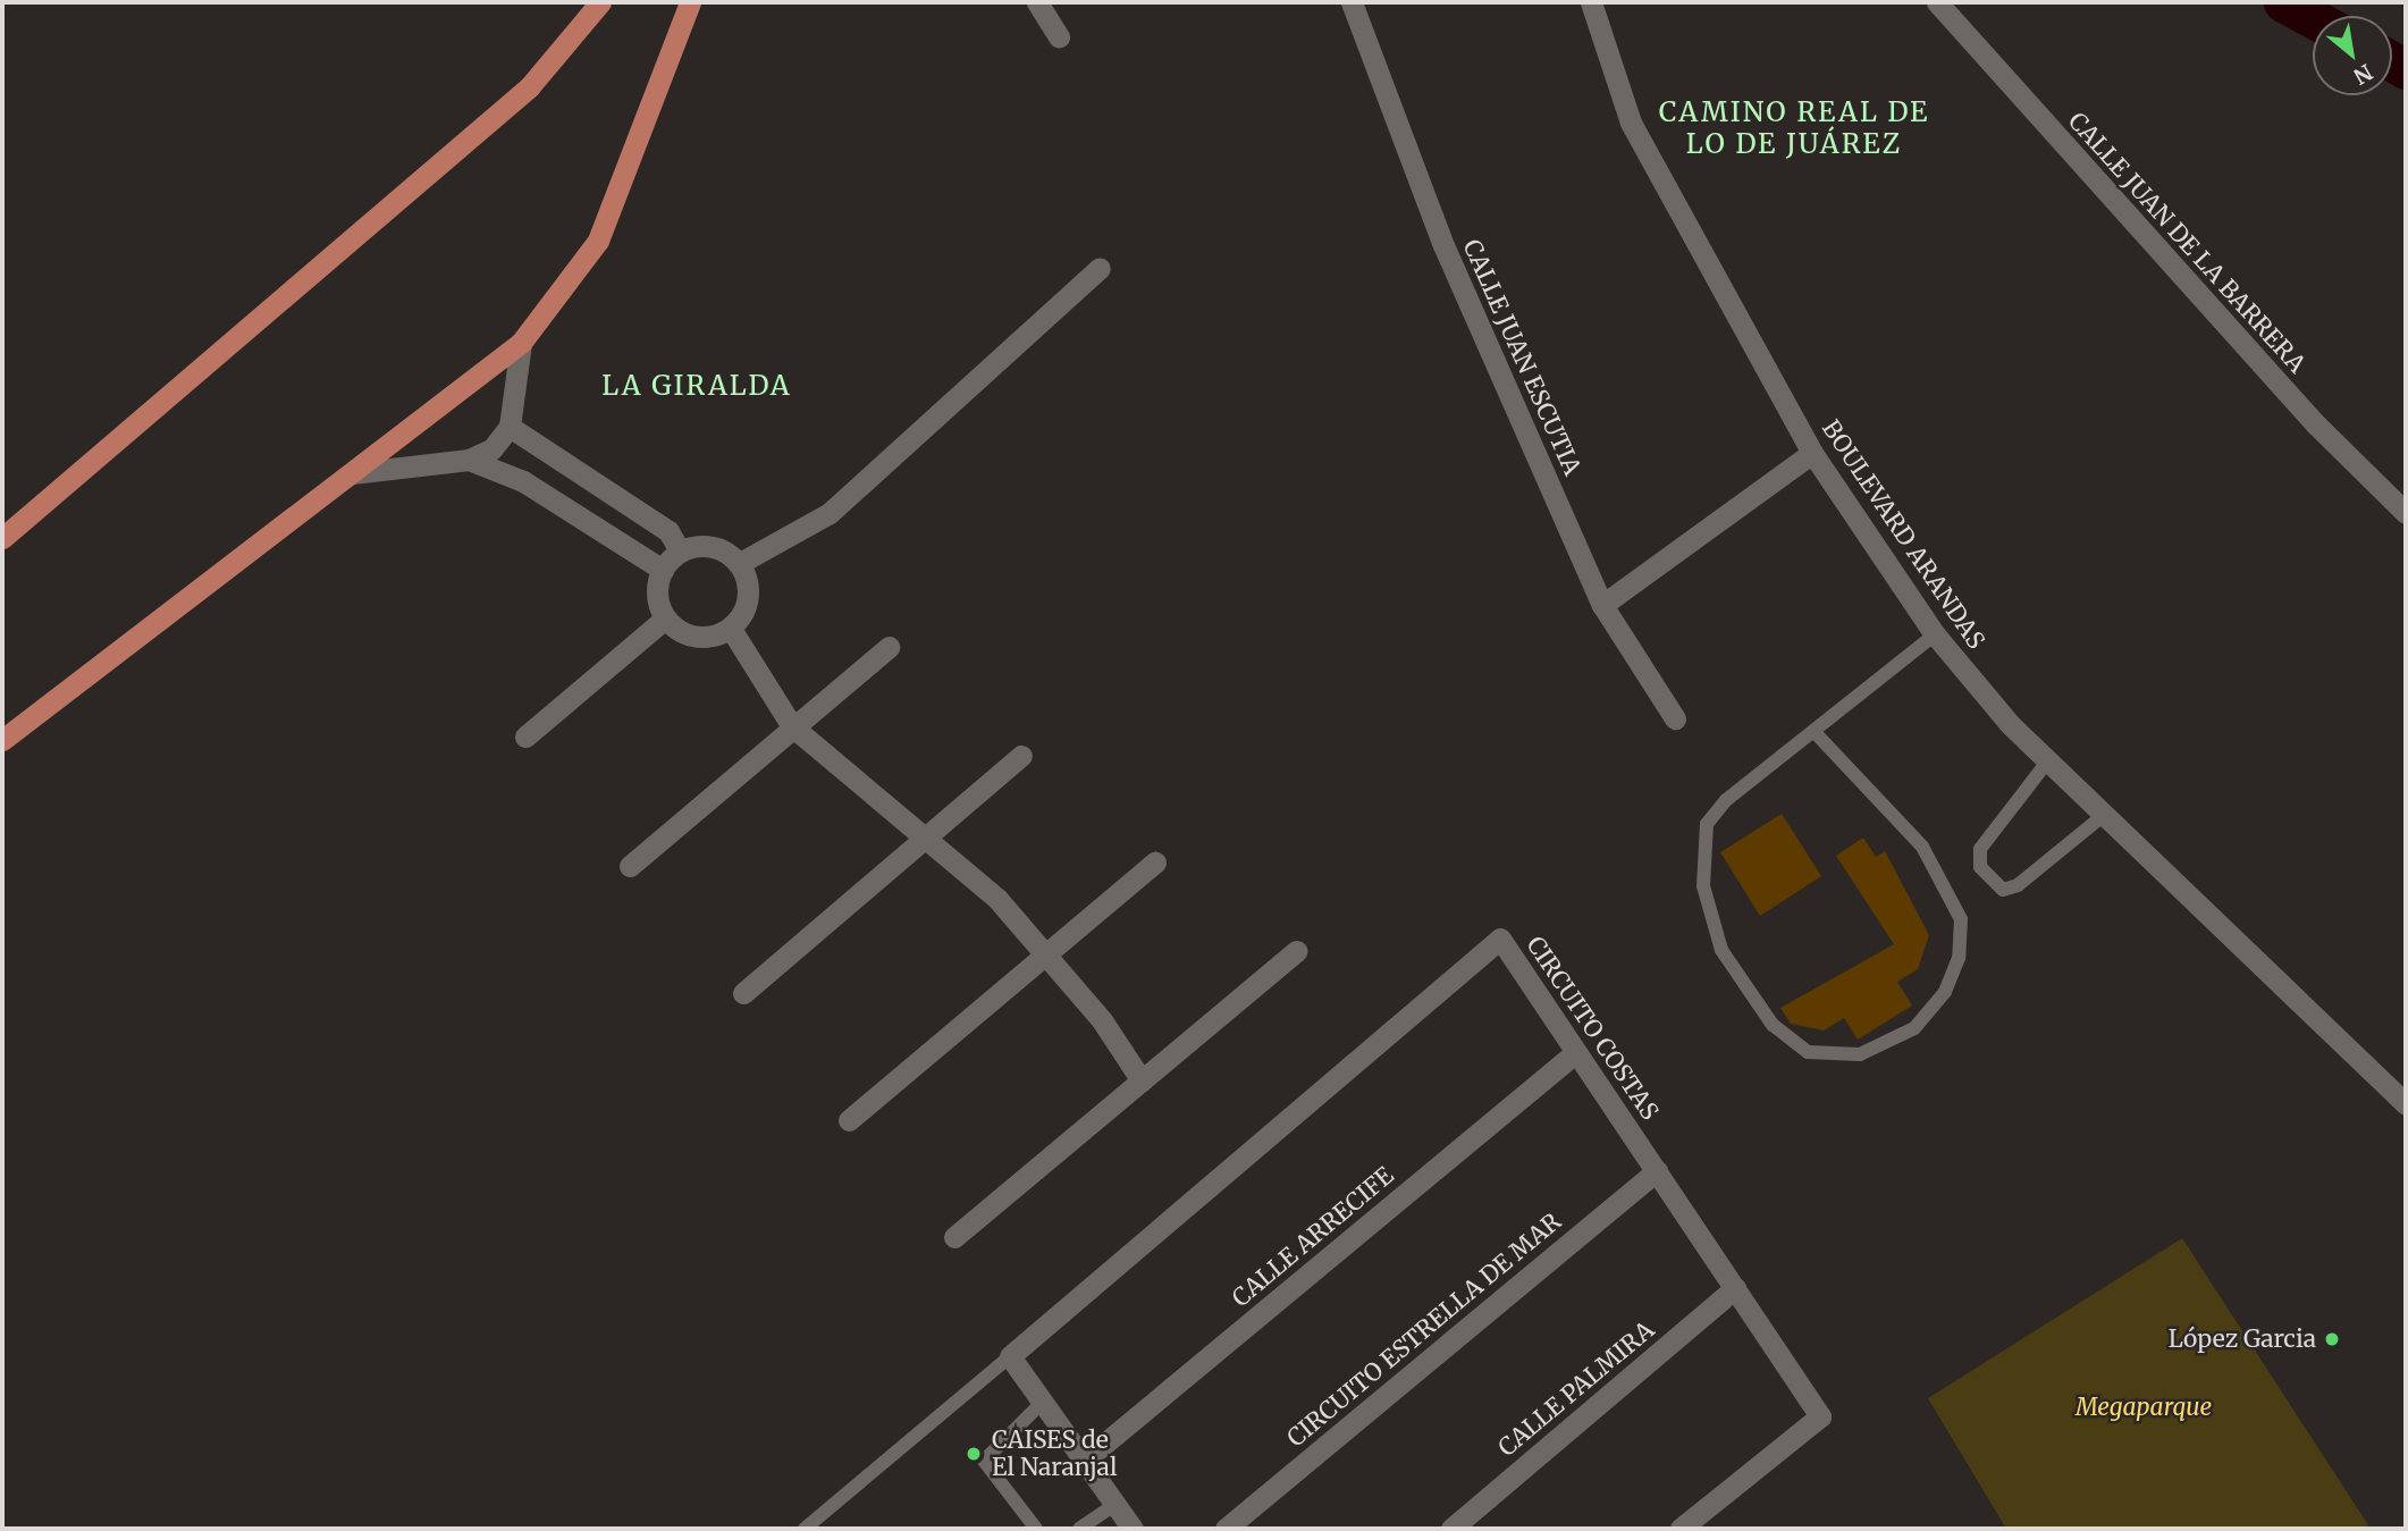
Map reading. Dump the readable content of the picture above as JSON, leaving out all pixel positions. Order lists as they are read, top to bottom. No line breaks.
{"streets":{"street":["CALLE JUAN DE LA BARRERA","CALLE JUAN ESCUTIA","BOULEVARD ARANDAS","CIRCUITO COSTAS","CALLE ARRECIFE","CIRCUITO ESTRELLA DE MAR","CALLE PALMIRA"]},"crossings":[["CIRCUITO COSTAS","CALLE ARRECIFE"],["CIRCUITO COSTAS","CIRCUITO ESTRELLA DE MAR"],["CIRCUITO COSTAS","CALLE PALMIRA"]],"districts":["CAMINO REAL DE LO DE JUÁREZ","LA GIRALDA"],"parks":["Megaparque"],"places":["López Garcia","CAISES de El Naranjal"],"north":"bottom right"}
